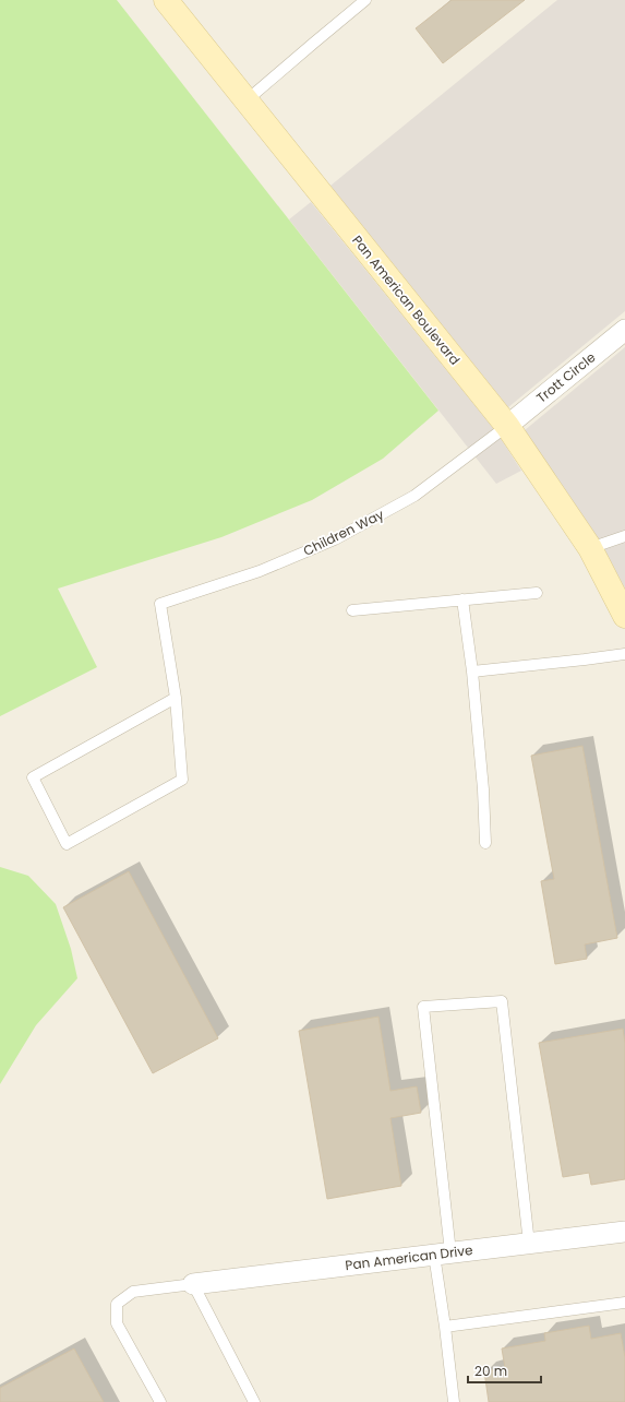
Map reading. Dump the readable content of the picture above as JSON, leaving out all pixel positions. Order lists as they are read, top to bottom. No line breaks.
{"streets":{"street":["Pan American Boulevard","Trott Circle","Pan American Drive"],"lane":["Children Way"]},"crossings":[["Pan American Boulevard","Trott Circle"],["Pan American Boulevard","Children Way"],["Trott Circle","Children Way"]],"scale_bar":"20 m"}
